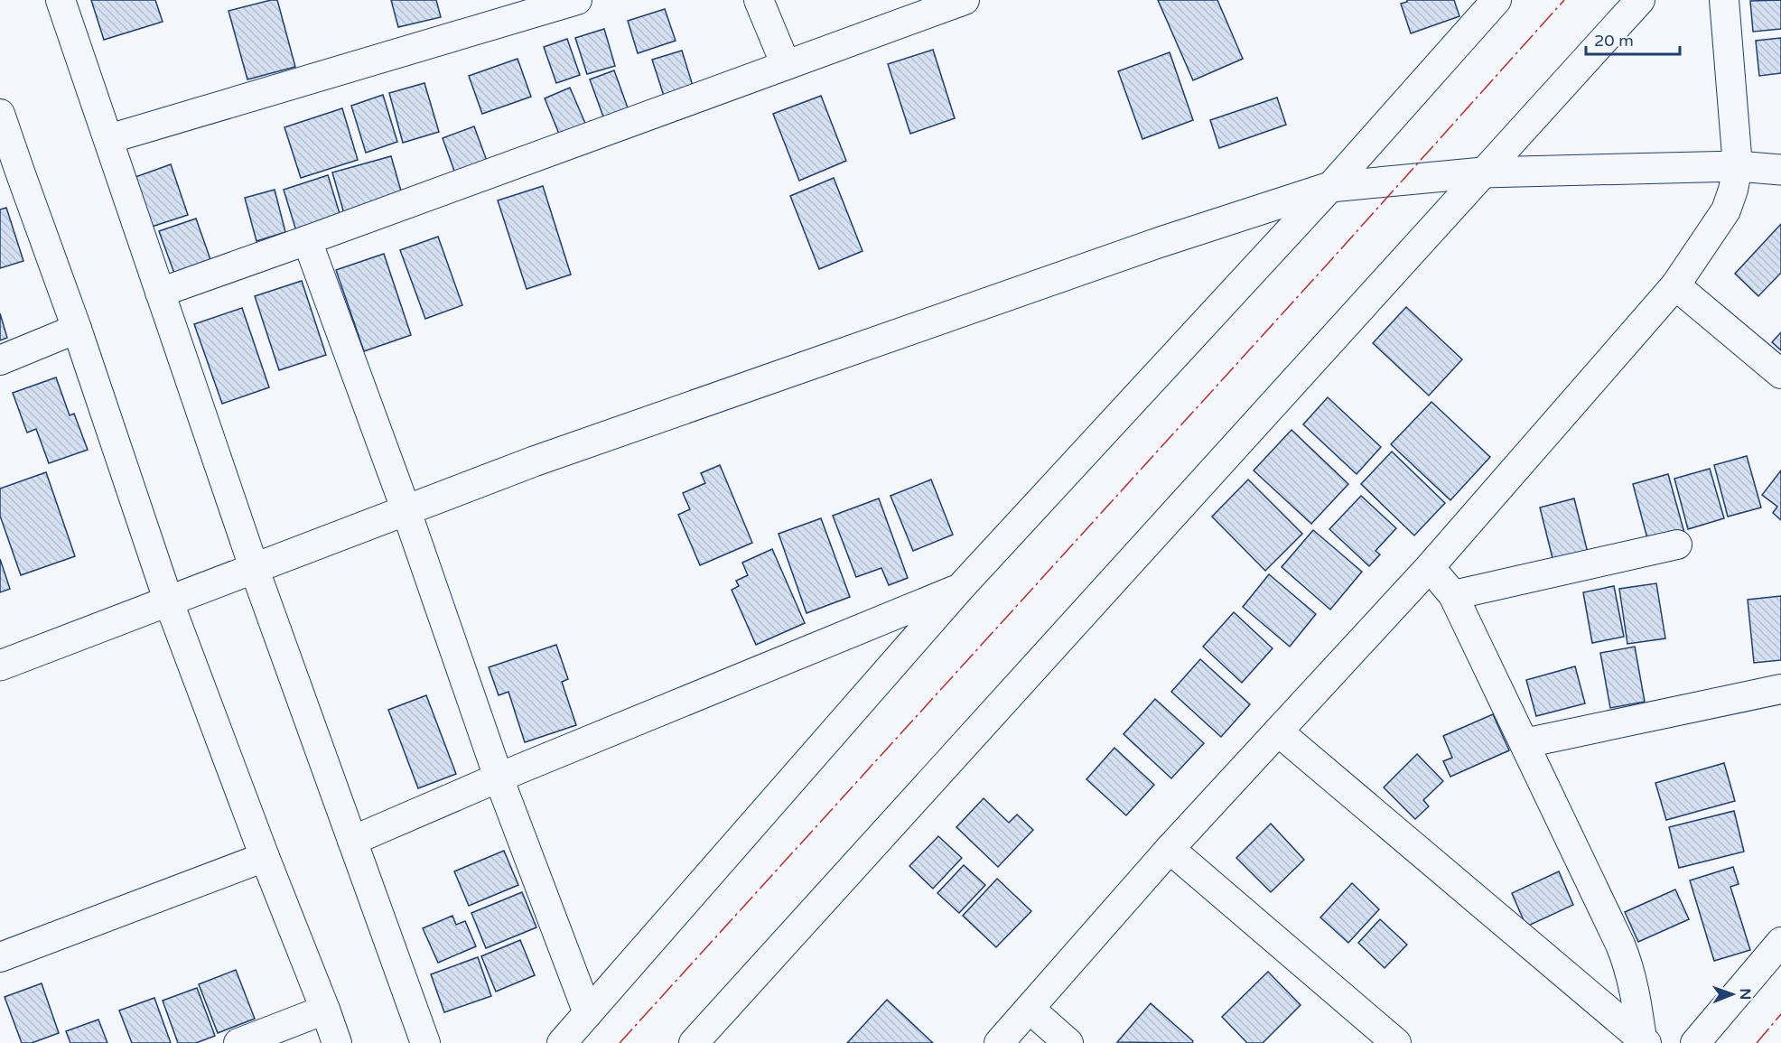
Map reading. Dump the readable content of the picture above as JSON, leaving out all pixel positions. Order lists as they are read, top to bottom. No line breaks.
{"scale_bar":"20 m","north":"right"}
